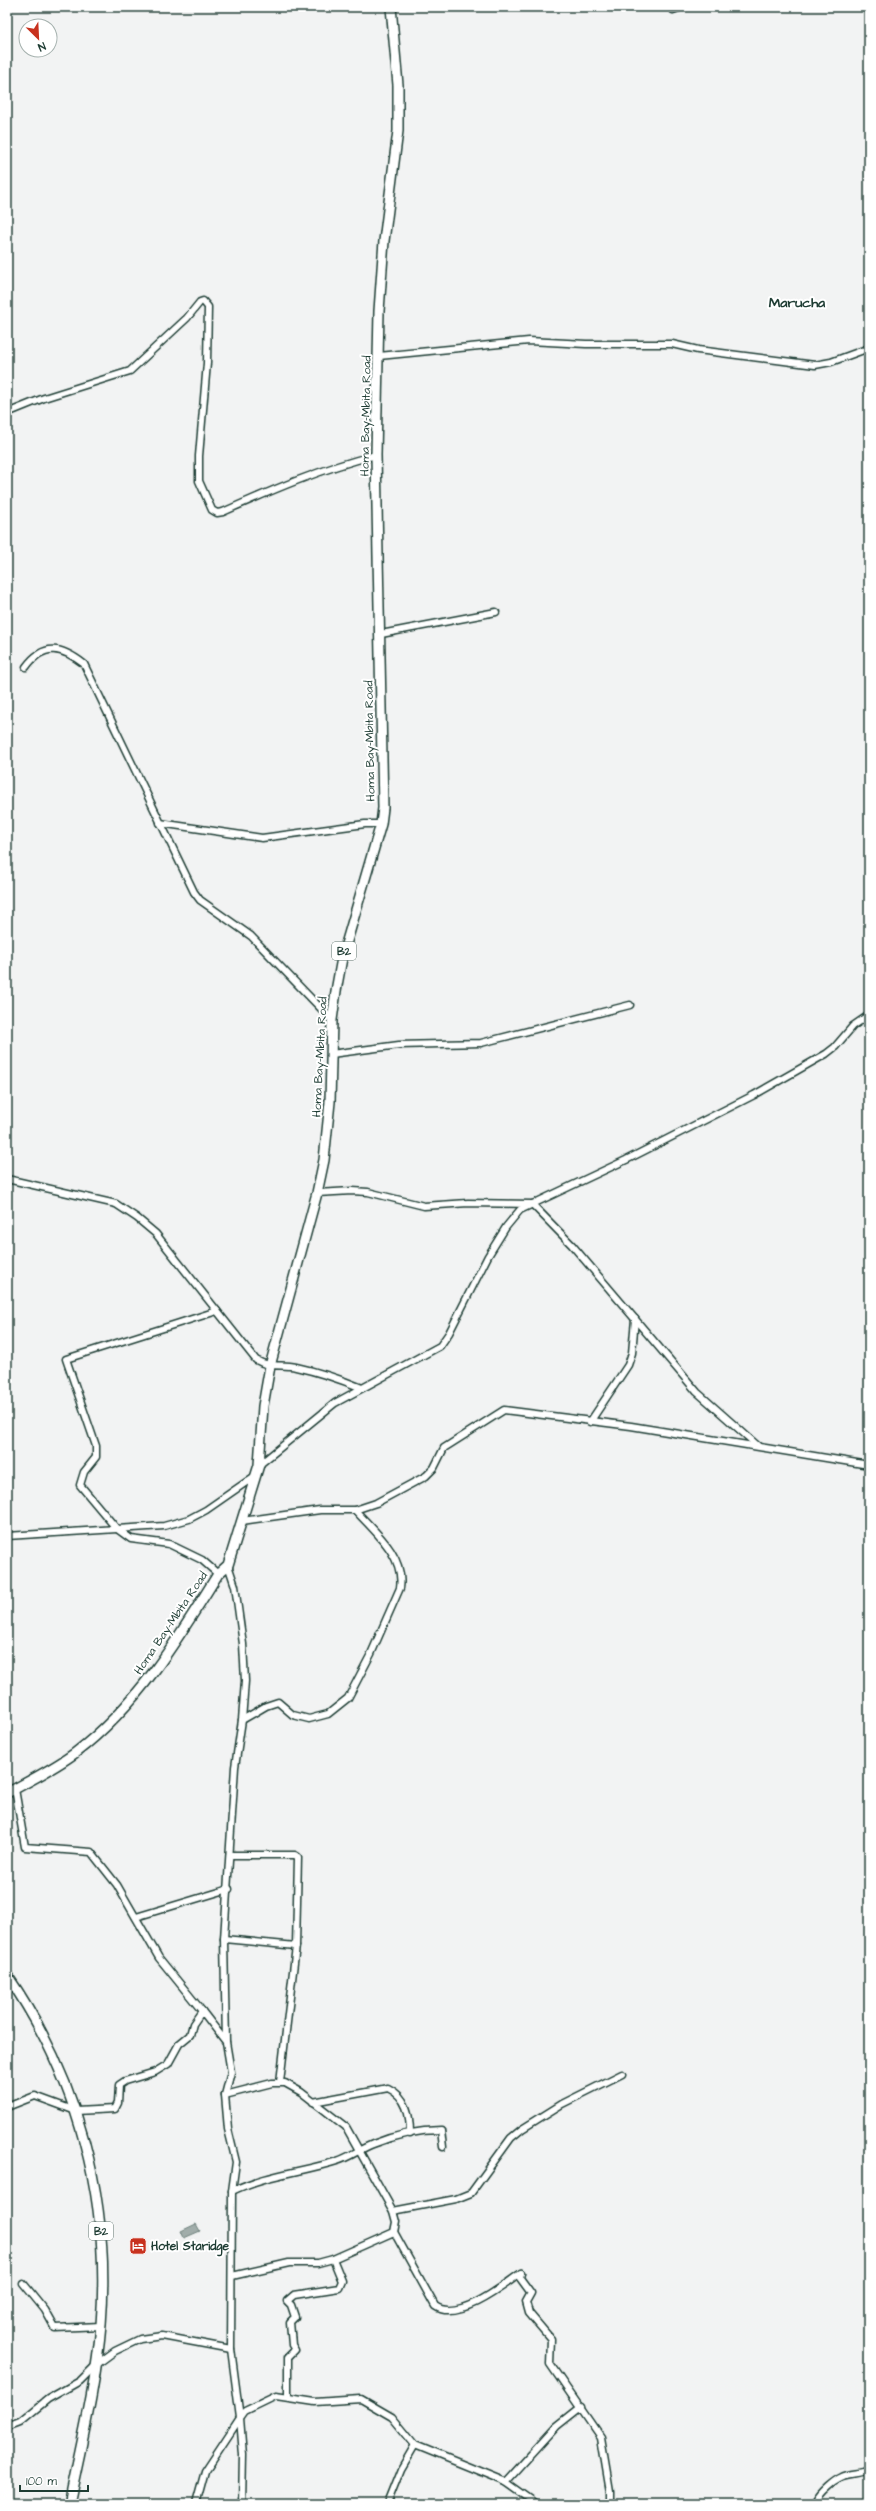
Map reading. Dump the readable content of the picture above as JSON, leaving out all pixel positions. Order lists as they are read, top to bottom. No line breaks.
{"streets":{"highway":["Homa Bay-Mbita Road","B2"]},"districts":["Marucha"],"places":{"hotel":["Hotel Staridge"]},"scale_bar":"100 m","north":"bottom right"}
